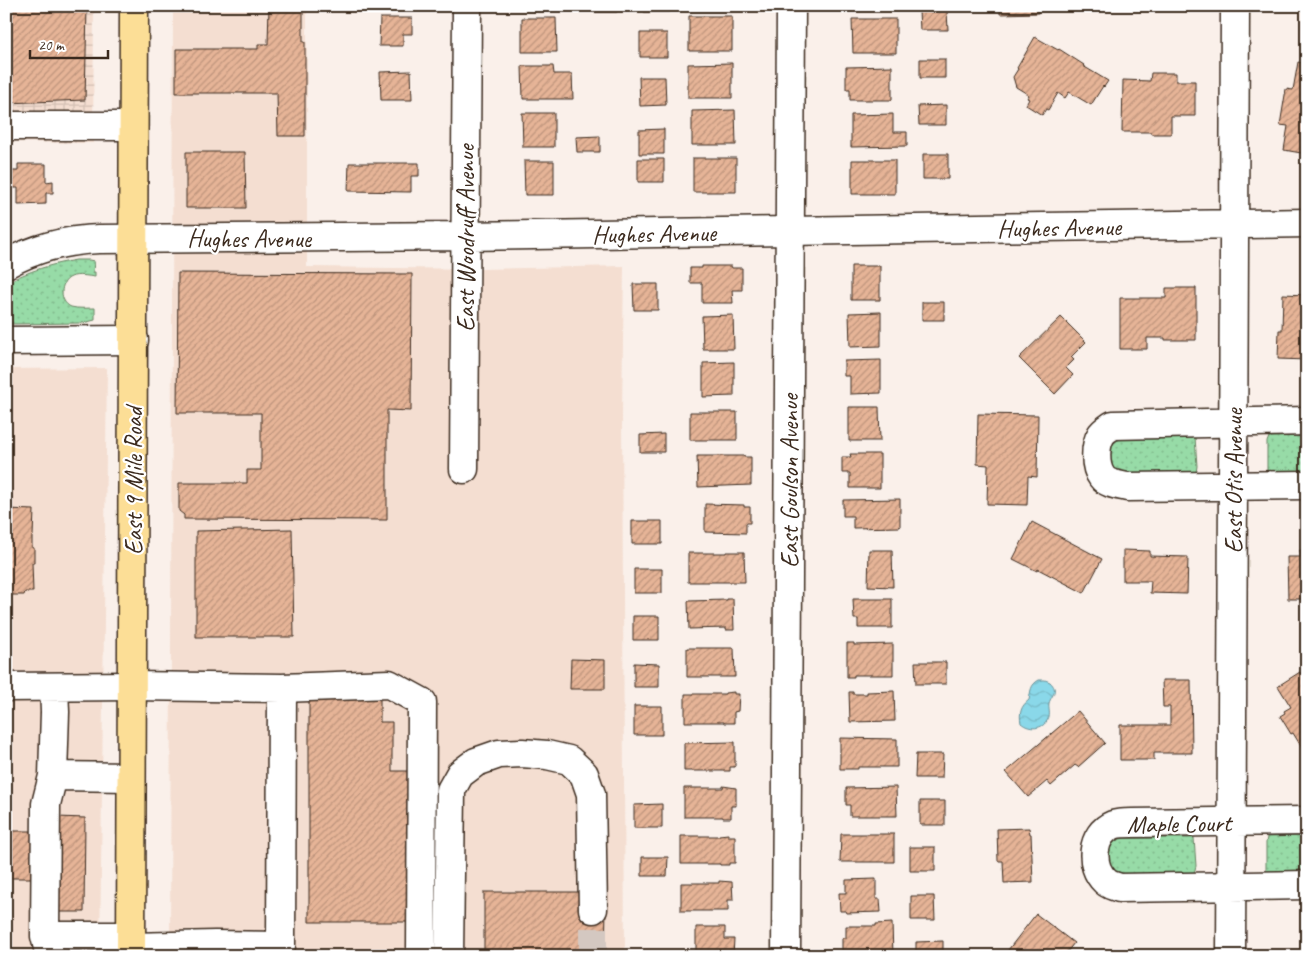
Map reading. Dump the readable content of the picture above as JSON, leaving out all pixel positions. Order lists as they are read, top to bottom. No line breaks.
{"streets":{"main road":["East 9 Mile Road"],"street":["Hughes Avenue","East Woodruff Avenue","East Goulson Avenue","East Otis Avenue","Maple Court"]},"crossings":[["Hughes Avenue","East Woodruff Avenue"],["Hughes Avenue","East 9 Mile Road"],["Hughes Avenue","East Goulson Avenue"],["Hughes Avenue","East Otis Avenue"],["East Otis Avenue","Maple Court"]],"scale_bar":"20 m"}
